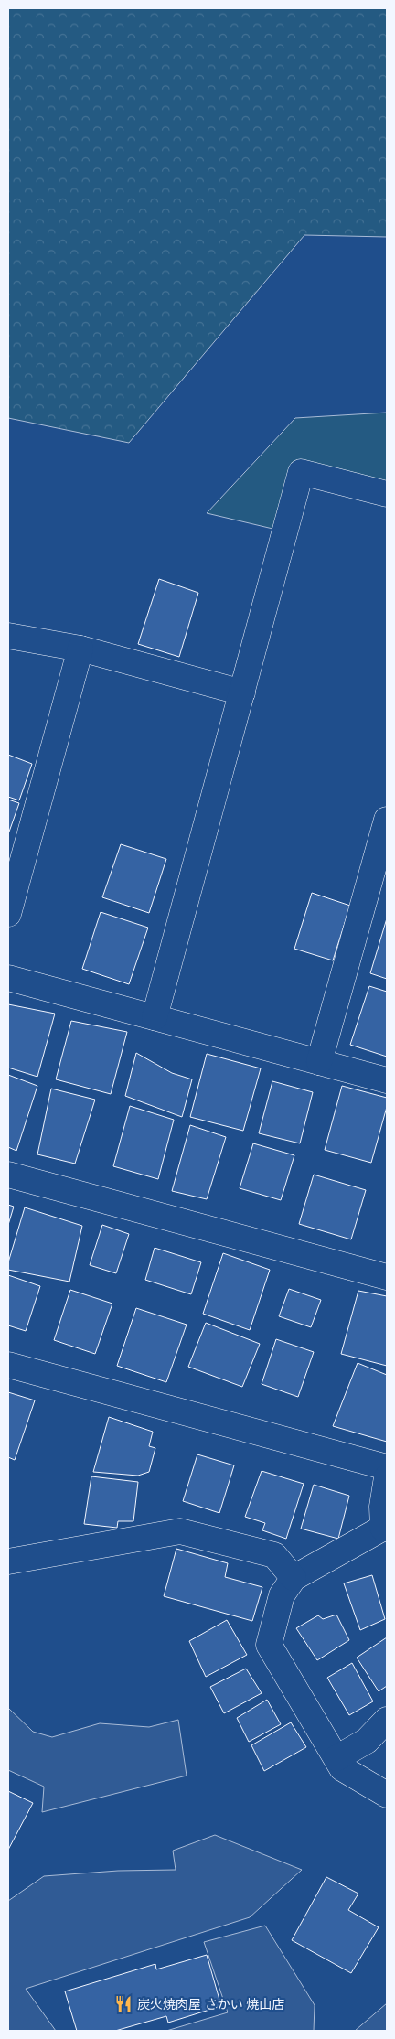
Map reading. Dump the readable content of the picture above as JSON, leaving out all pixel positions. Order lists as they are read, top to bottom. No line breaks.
{"places":{"restaurant":["炭火焼肉屋 さかい 焼山店"]}}
